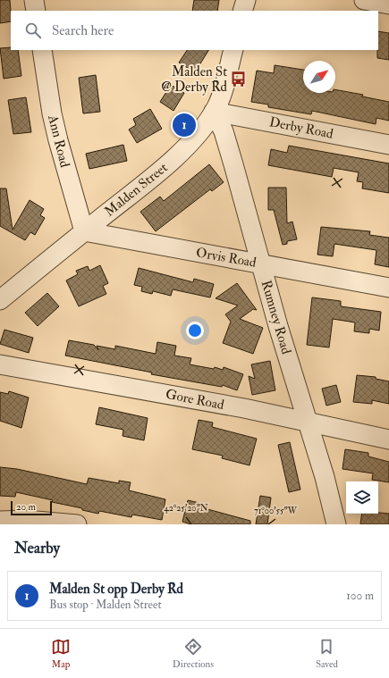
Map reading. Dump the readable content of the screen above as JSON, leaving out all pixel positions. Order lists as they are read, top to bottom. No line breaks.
{"streets":{"street":["Derby Road","Ann Road","Malden Street","Orvis Road","Rumney Road","Gore Road"]},"crossings":[["Derby Road","Malden Street"],["Derby Road","Rumney Road"],["Ann Road","Malden Street"],["Ann Road","Orvis Road"],["Malden Street","Orvis Road"],["Malden Street","Rumney Road"],["Orvis Road","Rumney Road"],["Rumney Road","Gore Road"]],"places":{"bus stop":["Malden St @ Derby Rd"]},"scale_bar":"20 m","north":"top right","page":{"search":"Search here","pins":"1","scale":"20 m","heading":"Nearby","list":[{"mark":"1","name":"Malden St opp Derby Rd","note":"Bus stop · Malden Street","value":"100 m"}],"nav":["Map","Directions","Saved"]},"coordinates":["42°25'20\"N","71°00'55\"W"]}
